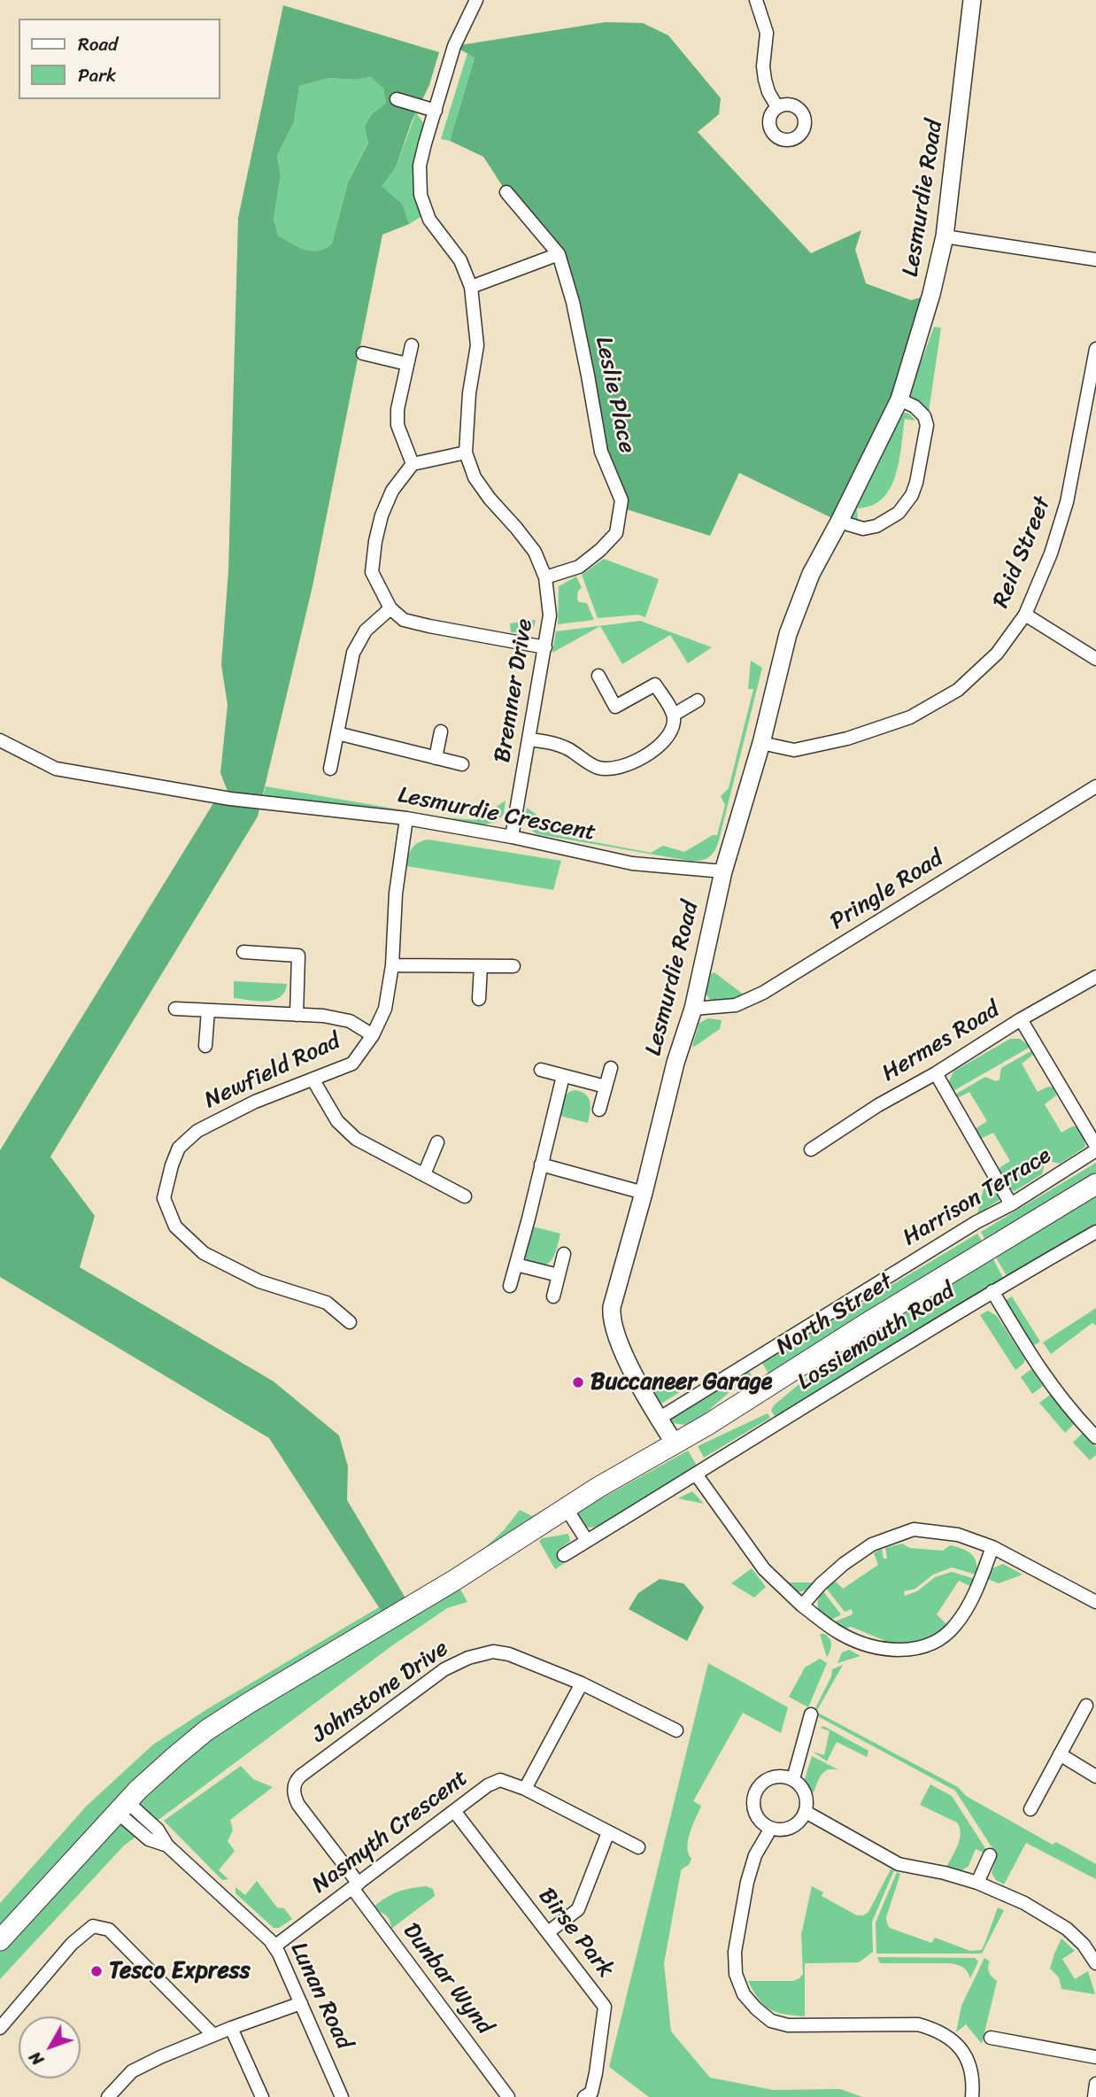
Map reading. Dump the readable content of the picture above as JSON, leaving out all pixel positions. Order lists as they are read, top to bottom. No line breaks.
{"streets":{"main road":["North Street"],"street":["Lesmurdie Road","Leslie Place","Reid Street","Bremner Drive","Lesmurdie Crescent","Pringle Road","Hermes Road","Newfield Road","Harrison Terrace","Lossiemouth Road","Johnstone Drive","Nasmyth Crescent","Birse Park","Dunbar Wynd","Lunan Road"]},"crossings":[["Lesmurdie Road","Reid Street"],["Lesmurdie Road","Lesmurdie Crescent"],["Lesmurdie Road","Pringle Road"],["Lesmurdie Road","Harrison Terrace"],["Lesmurdie Road","North Street"],["Leslie Place","Bremner Drive"],["Bremner Drive","Lesmurdie Crescent"],["Lesmurdie Crescent","Newfield Road"],["North Street","Lunan Road"],["Johnstone Drive","Nasmyth Crescent"],["Johnstone Drive","Dunbar Wynd"],["Nasmyth Crescent","Birse Park"],["Nasmyth Crescent","Dunbar Wynd"],["Nasmyth Crescent","Lunan Road"]],"places":["Buccaneer Garage","Tesco Express"],"legend":["Road","Park"],"north":"bottom left"}
